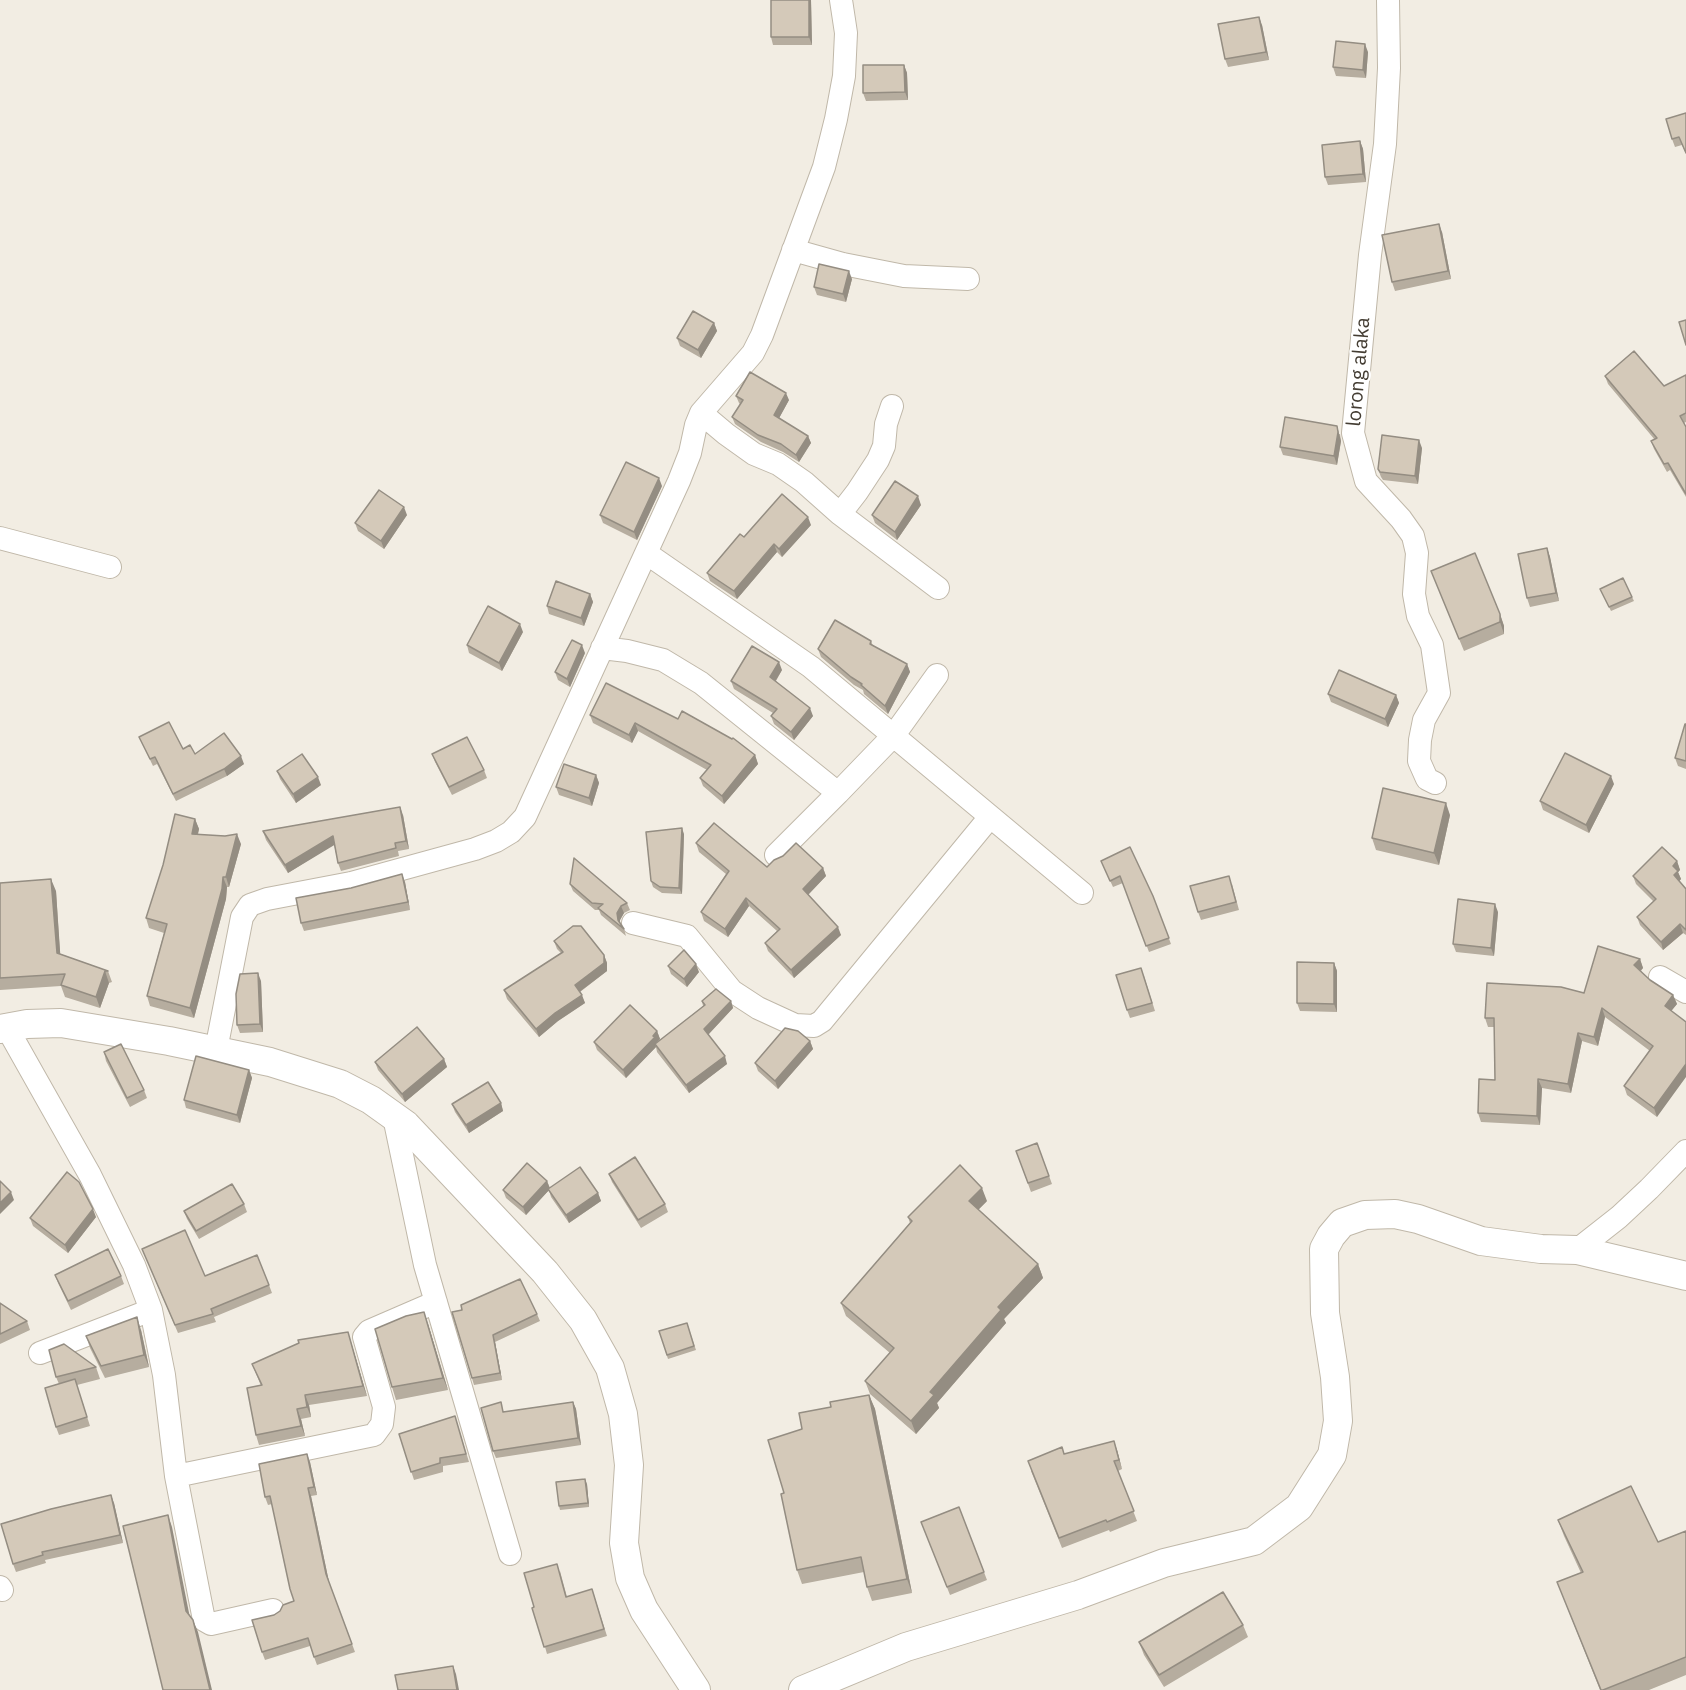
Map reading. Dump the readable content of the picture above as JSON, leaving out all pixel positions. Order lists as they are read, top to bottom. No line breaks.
{"streets":{"street":["lorong alaka"]}}
